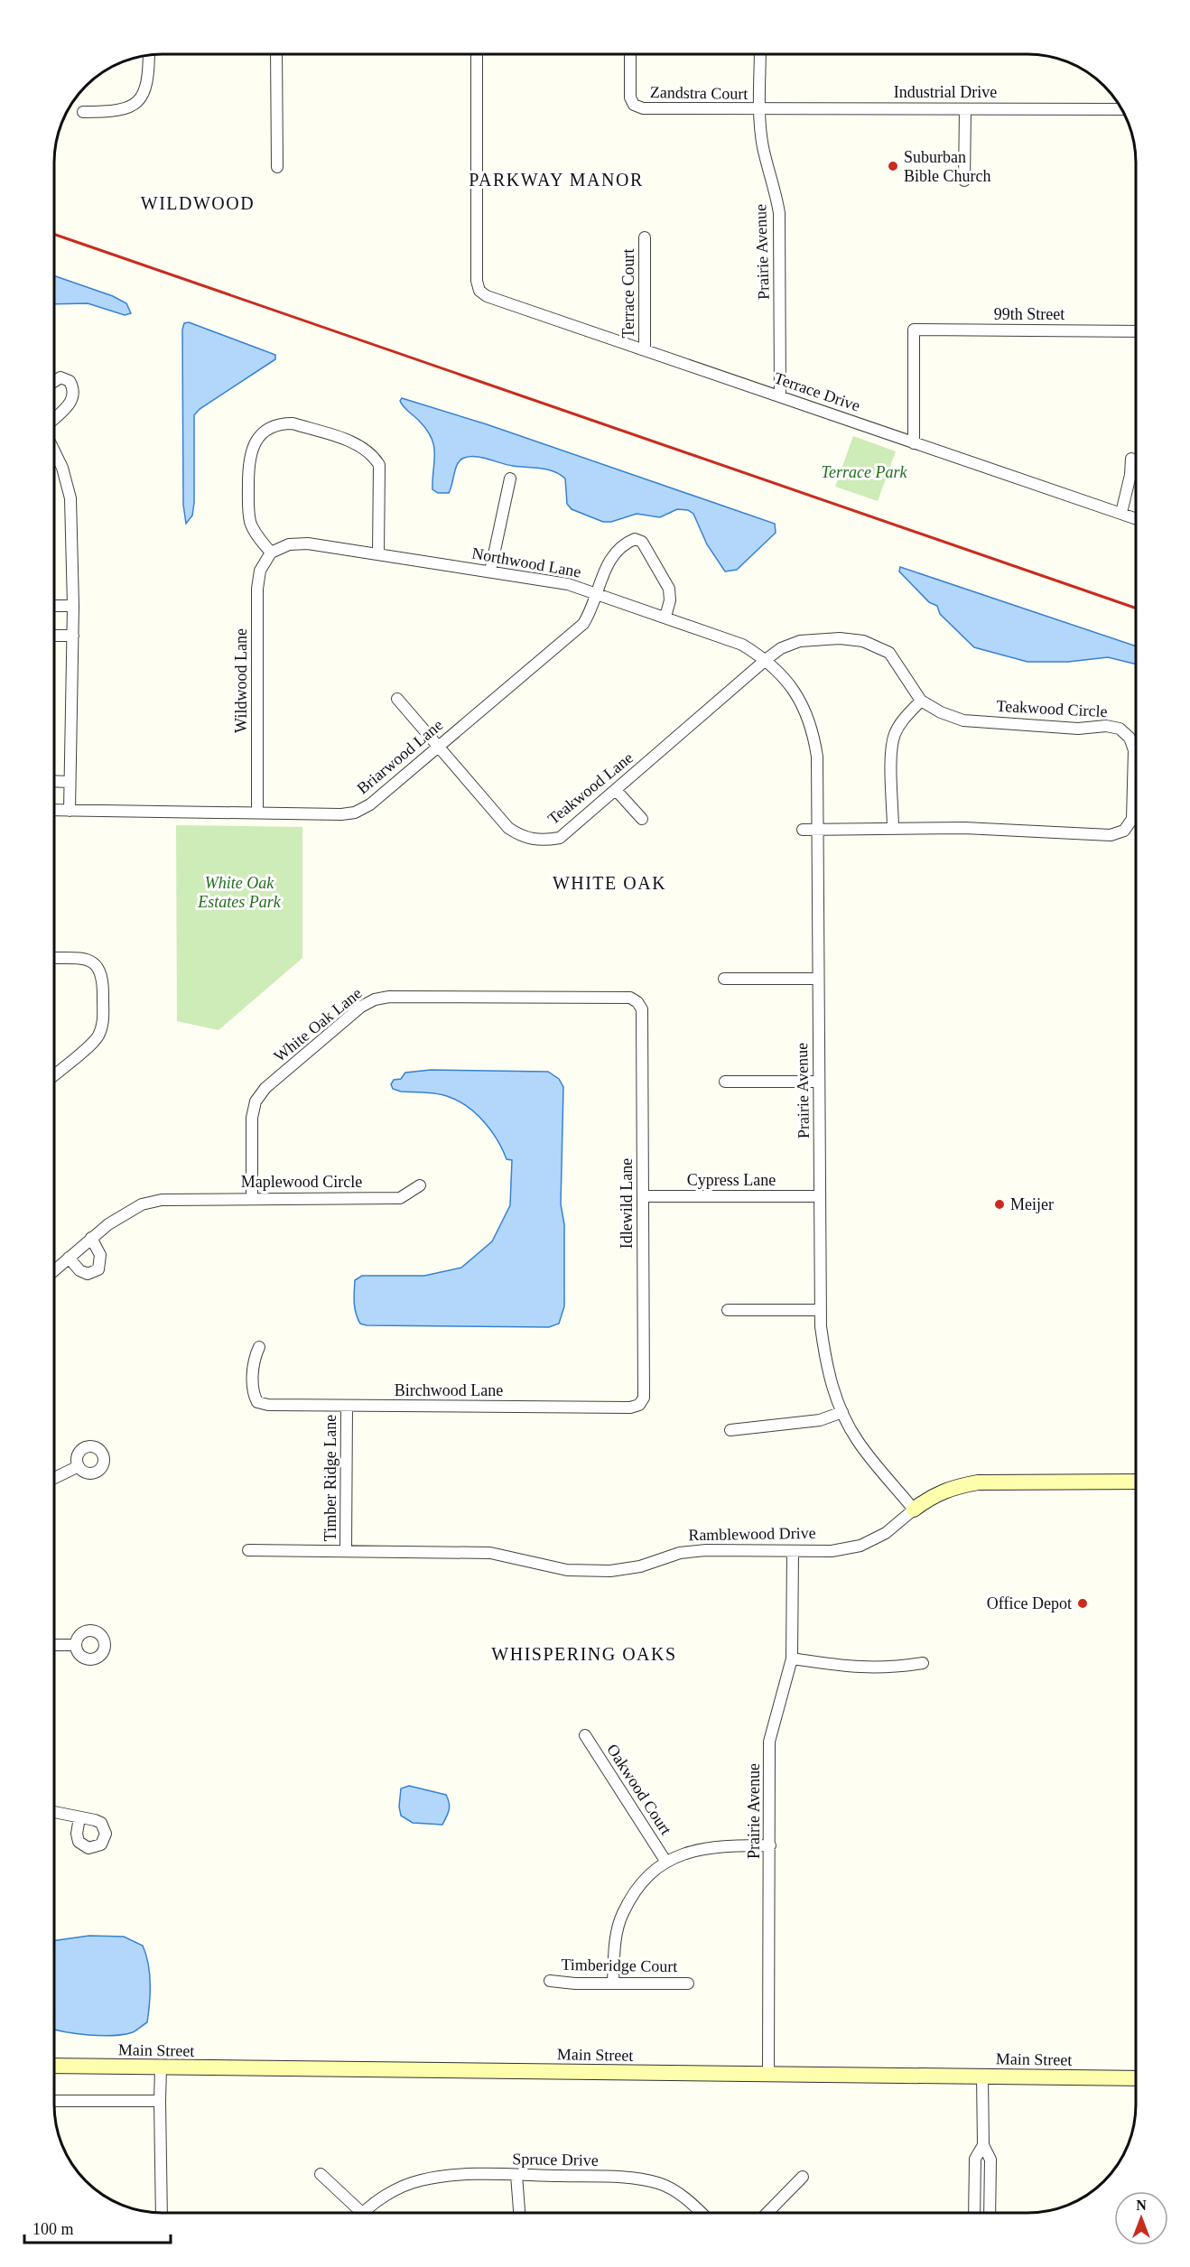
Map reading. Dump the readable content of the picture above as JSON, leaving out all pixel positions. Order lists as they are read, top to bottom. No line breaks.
{"streets":{"street":["Industrial Drive","Zandstra Court","Prairie Avenue","Terrace Court","99th Street","Terrace Drive","Northwood Lane","Wildwood Lane","Teakwood Circle","Briarwood Lane","Teakwood Lane","White Oak Lane","Cypress Lane","Maplewood Circle","Idlewild Lane","Birchwood Lane","Timber Ridge Lane","Ramblewood Drive","Oakwood Court","Timberidge Court","Main Street","Spruce Drive"]},"crossings":[["Industrial Drive","Zandstra Court"],["Industrial Drive","Prairie Avenue"],["Zandstra Court","Prairie Avenue"],["Prairie Avenue","Terrace Drive"],["Prairie Avenue","Northwood Lane"],["Prairie Avenue","Teakwood Circle"],["Prairie Avenue","Teakwood Lane"],["Prairie Avenue","Cypress Lane"],["Prairie Avenue","Ramblewood Drive"],["Prairie Avenue","Main Street"],["Terrace Court","Terrace Drive"],["99th Street","Terrace Drive"],["Northwood Lane","Wildwood Lane"],["Northwood Lane","Teakwood Circle"],["Northwood Lane","Briarwood Lane"],["Northwood Lane","Teakwood Lane"],["Wildwood Lane","Briarwood Lane"],["Teakwood Circle","Teakwood Lane"],["Briarwood Lane","Teakwood Lane"],["White Oak Lane","Maplewood Circle"],["White Oak Lane","Idlewild Lane"],["Cypress Lane","Idlewild Lane"],["Idlewild Lane","Birchwood Lane"],["Birchwood Lane","Timber Ridge Lane"],["Timber Ridge Lane","Ramblewood Drive"]],"districts":["PARKWAY MANOR","WILDWOOD","WHITE OAK","WHISPERING OAKS"],"parks":["Terrace Park","White Oak Estates Park"],"places":["Suburban Bible Church","Meijer","Office Depot"],"scale_bar":"100 m","north":"top"}
